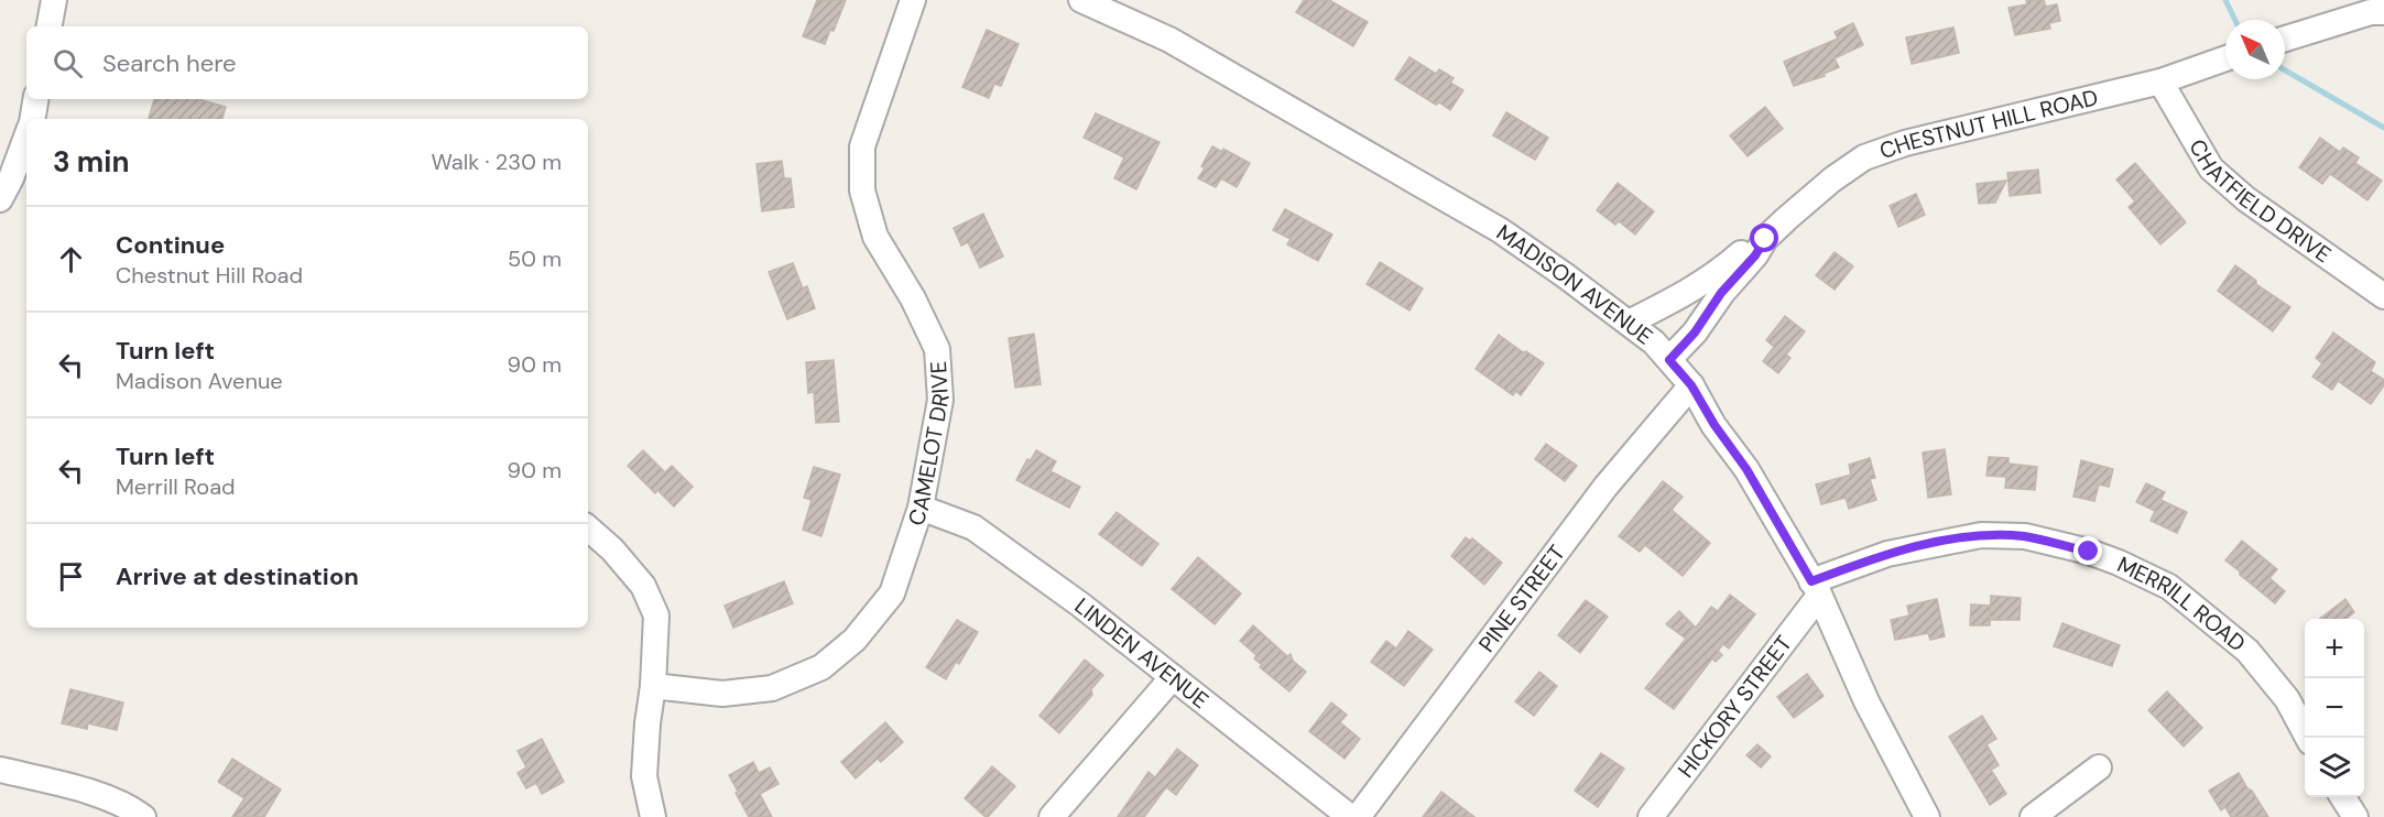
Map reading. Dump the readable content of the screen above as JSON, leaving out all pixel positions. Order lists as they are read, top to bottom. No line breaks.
{"streets":{"street":["CHESTNUT HILL ROAD","CHATFIELD DRIVE","MADISON AVENUE","CAMELOT DRIVE","PINE STREET","MERRILL ROAD","LINDEN AVENUE","HICKORY STREET"]},"crossings":[["CHESTNUT HILL ROAD","CHATFIELD DRIVE"],["CHESTNUT HILL ROAD","MADISON AVENUE"],["MADISON AVENUE","PINE STREET"],["MADISON AVENUE","MERRILL ROAD"],["MADISON AVENUE","HICKORY STREET"],["CAMELOT DRIVE","LINDEN AVENUE"],["MERRILL ROAD","HICKORY STREET"]],"north":"top left","page":{"search":"Search here","heading":["3 min","Walk · 230 m"],"list":[["Continue","Chestnut Hill Road","50 m"],["Turn left","Madison Avenue","90 m"],["Turn left","Merrill Road","90 m"],"Arrive at destination"],"map_buttons":["+","−"]}}
